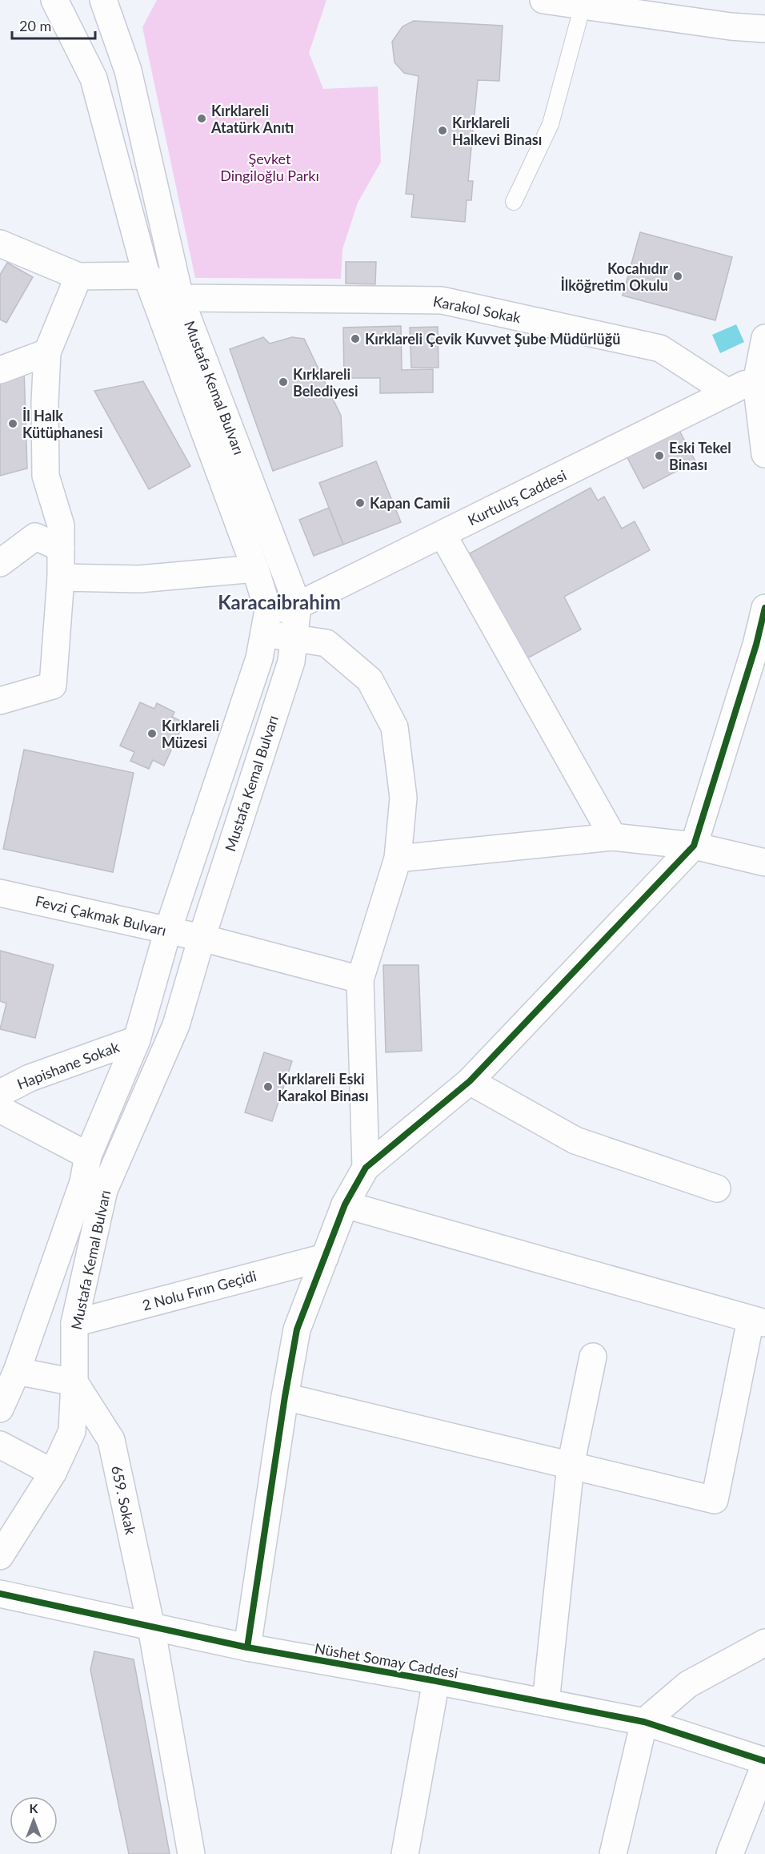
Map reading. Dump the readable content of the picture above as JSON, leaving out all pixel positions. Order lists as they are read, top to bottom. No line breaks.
{"streets":{"street":["Karakol Sokak","Mustafa Kemal Bulvarı","Kurtuluş Caddesi","Fevzi Çakmak Bulvarı","Hapishane Sokak","2 Nolu Fırın Geçidi","659. Sokak","Nüshet Somay Caddesi"]},"crossings":[["Karakol Sokak","Mustafa Kemal Bulvarı"],["Karakol Sokak","Kurtuluş Caddesi"],["Mustafa Kemal Bulvarı","Kurtuluş Caddesi"],["Mustafa Kemal Bulvarı","Fevzi Çakmak Bulvarı"],["Mustafa Kemal Bulvarı","Hapishane Sokak"],["Mustafa Kemal Bulvarı","2 Nolu Fırın Geçidi"],["Mustafa Kemal Bulvarı","659. Sokak"],["659. Sokak","Nüshet Somay Caddesi"]],"districts":["Karacaibrahim"],"parks":["Şevket Dingiloğlu Parkı"],"places":["Kırklareli Atatürk Anıtı","Kırklareli Halkevi Binası","Kocahıdır İlköğretim Okulu","Kırklareli Çevik Kuvvet Şube Müdürlüğü","Kırklareli Belediyesi","İl Halk Kütüphanesi","Eski Tekel Binası","Kapan Camii","Kırklareli Müzesi","Kırklareli Eski Karakol Binası"],"scale_bar":"20 m","north":"top"}
